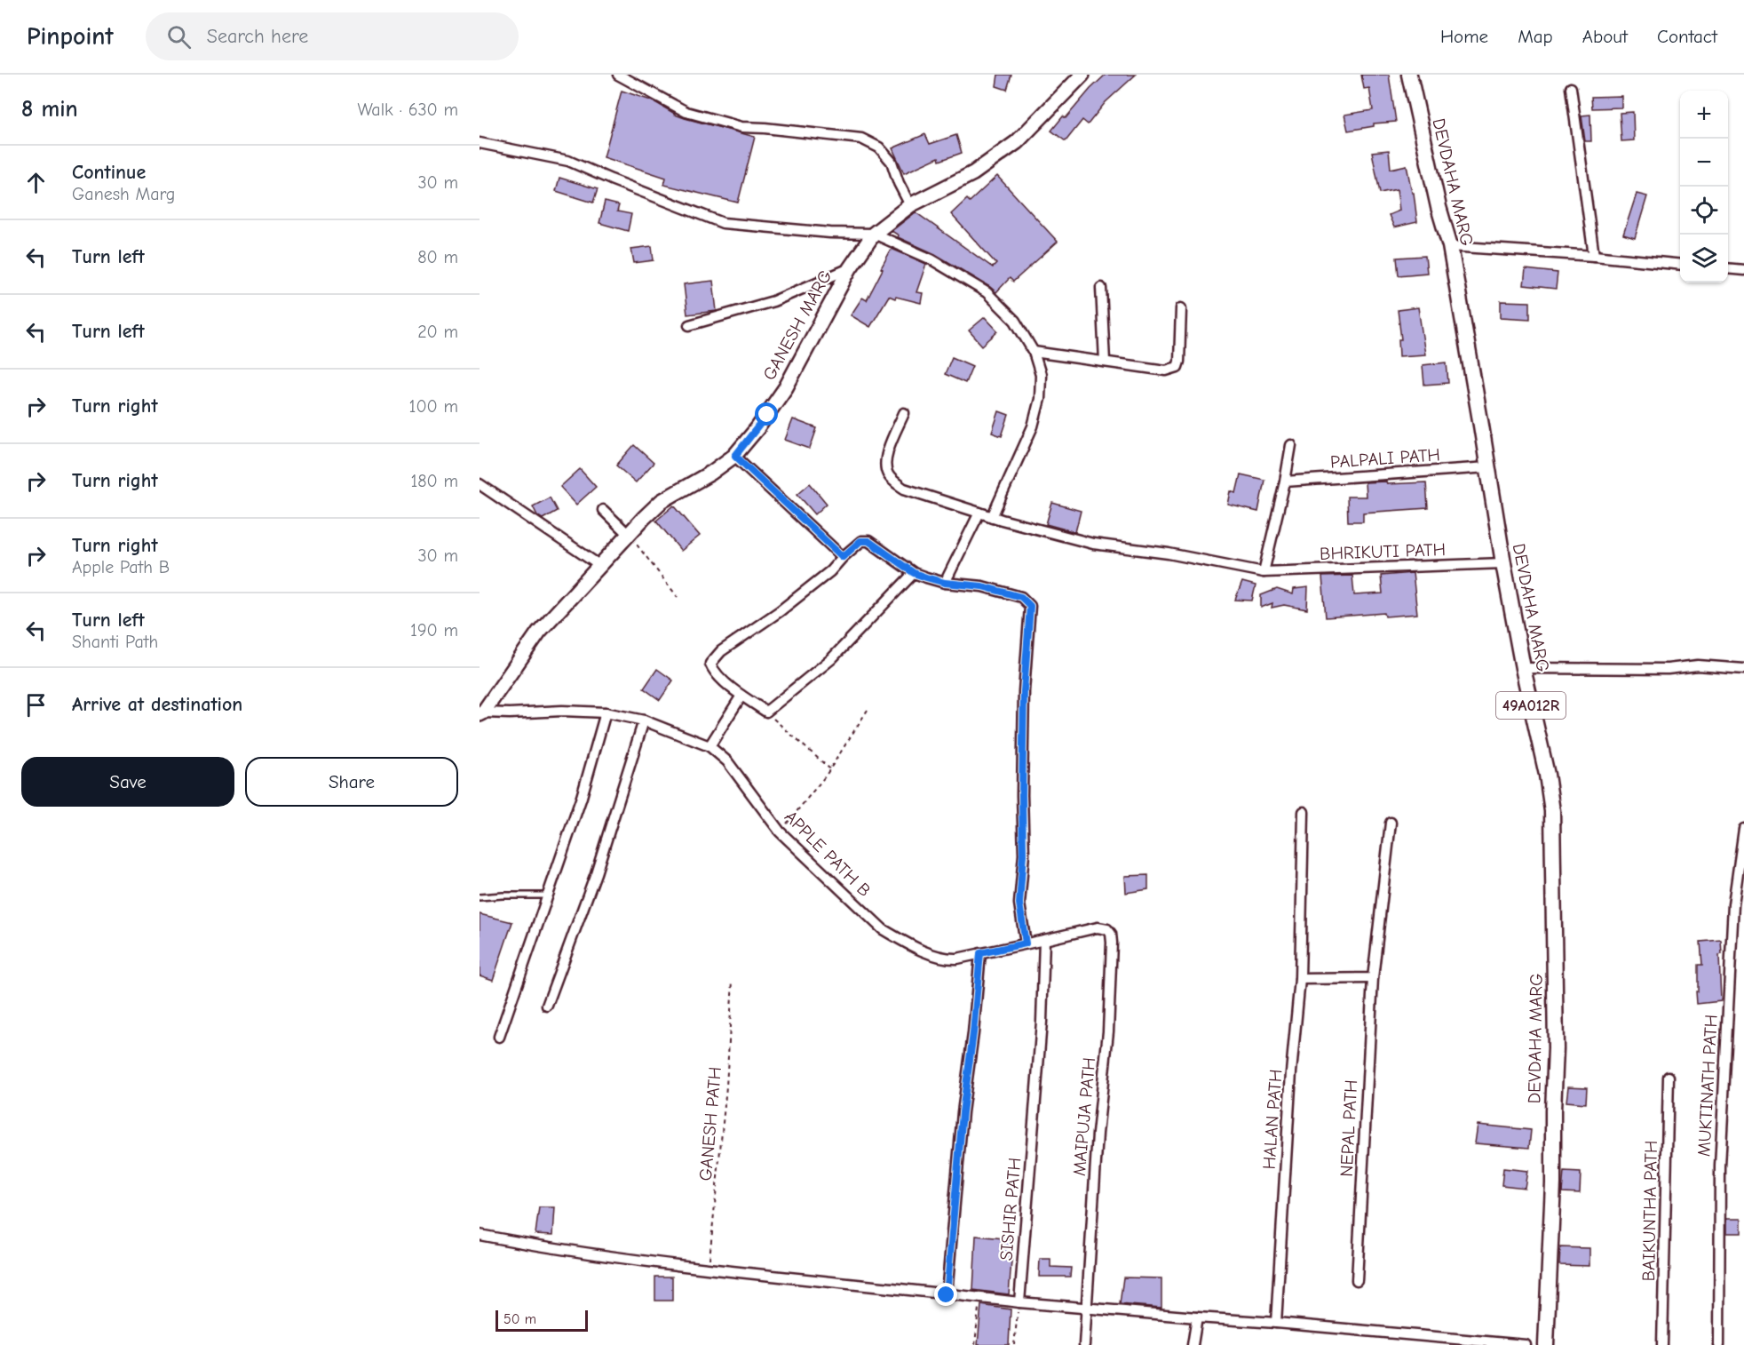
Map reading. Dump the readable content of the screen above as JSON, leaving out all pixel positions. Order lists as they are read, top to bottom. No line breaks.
{"streets":{"main road":["DEVDAHA MARG","49A012R"],"street":["GANESH MARG","PALPALI PATH","BHRIKUTI PATH","APPLE PATH B","MUKTINATH PATH","MAIPUJA PATH","HALAN PATH","NEPAL PATH","SISHIR PATH","BAIKUNTHA PATH"],"path":["GANESH PATH"]},"crossings":[["DEVDAHA MARG","PALPALI PATH"],["DEVDAHA MARG","BHRIKUTI PATH"],["GANESH MARG","APPLE PATH B"],["APPLE PATH B","MAIPUJA PATH"],["APPLE PATH B","SISHIR PATH"]],"scale_bar":"50 m","page":{"header":"Pinpoint","search":"Search here","nav":["Home","Map","About","Contact"],"heading":["8 min","Walk · 630 m"],"map_buttons":["+","−"],"list":[["Continue","Ganesh Marg","30 m"],["Turn left","80 m"],["Turn left","20 m"],["Turn right","100 m"],["Turn right","180 m"],["Turn right","Apple Path B","30 m"],["Turn left","Shanti Path","190 m"],"Arrive at destination"],"buttons":["Save","Share"],"scale":"50 m"}}
